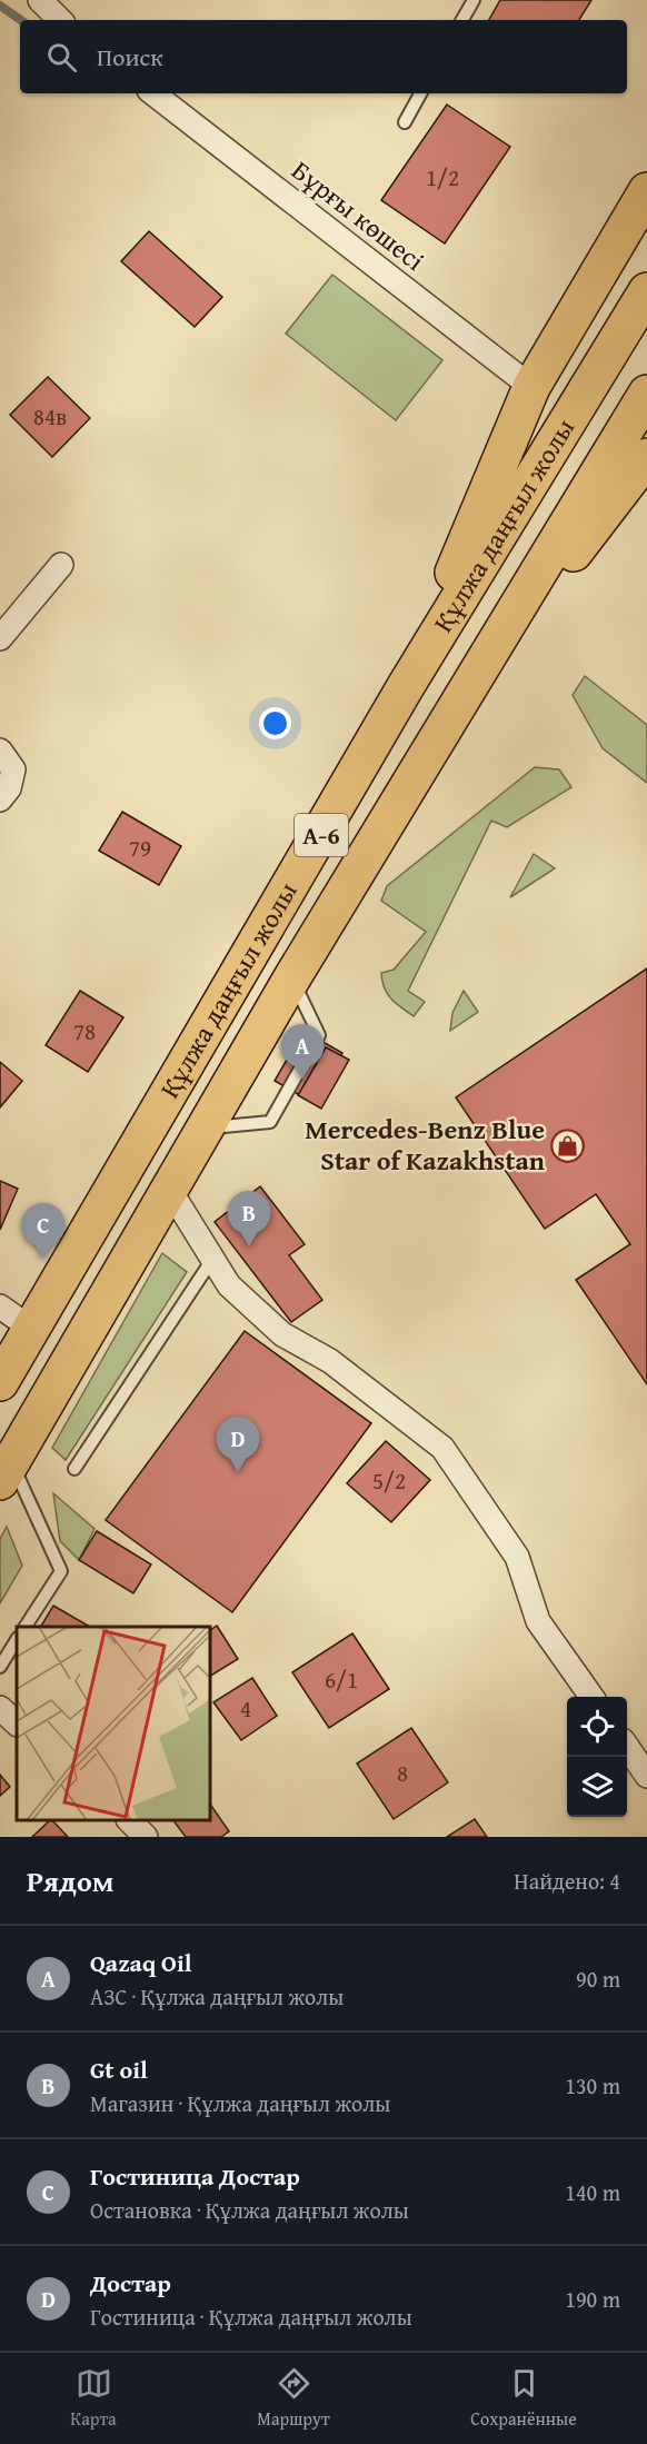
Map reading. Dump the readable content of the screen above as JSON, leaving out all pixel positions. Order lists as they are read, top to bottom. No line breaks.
{"streets":{"main road":["Құлжа даңғыл жолы","A-6"],"street":["Бұрғы көшесі"]},"places":{"shop":["Mercedes-Benz Blue Star of Kazakhstan"]},"house_numbers":["1/2","84в","79","78","5/2","6/1","4","8"],"page":{"search":"Поиск","pins":["A","B","C","D"],"heading":["Рядом","Найдено: 4"],"list":[{"mark":"A","name":"Qazaq Oil","note":"АЗС · Құлжа даңғыл жолы","value":"90 m"},{"mark":"B","name":"Gt oil","note":"Магазин · Құлжа даңғыл жолы","value":"130 m"},{"mark":"C","name":"Гостиница Достар","note":"Остановка · Құлжа даңғыл жолы","value":"140 m"},{"mark":"D","name":"Достар","note":"Гостиница · Құлжа даңғыл жолы","value":"190 m"}],"nav":["Карта","Маршрут","Сохранённые"]}}
